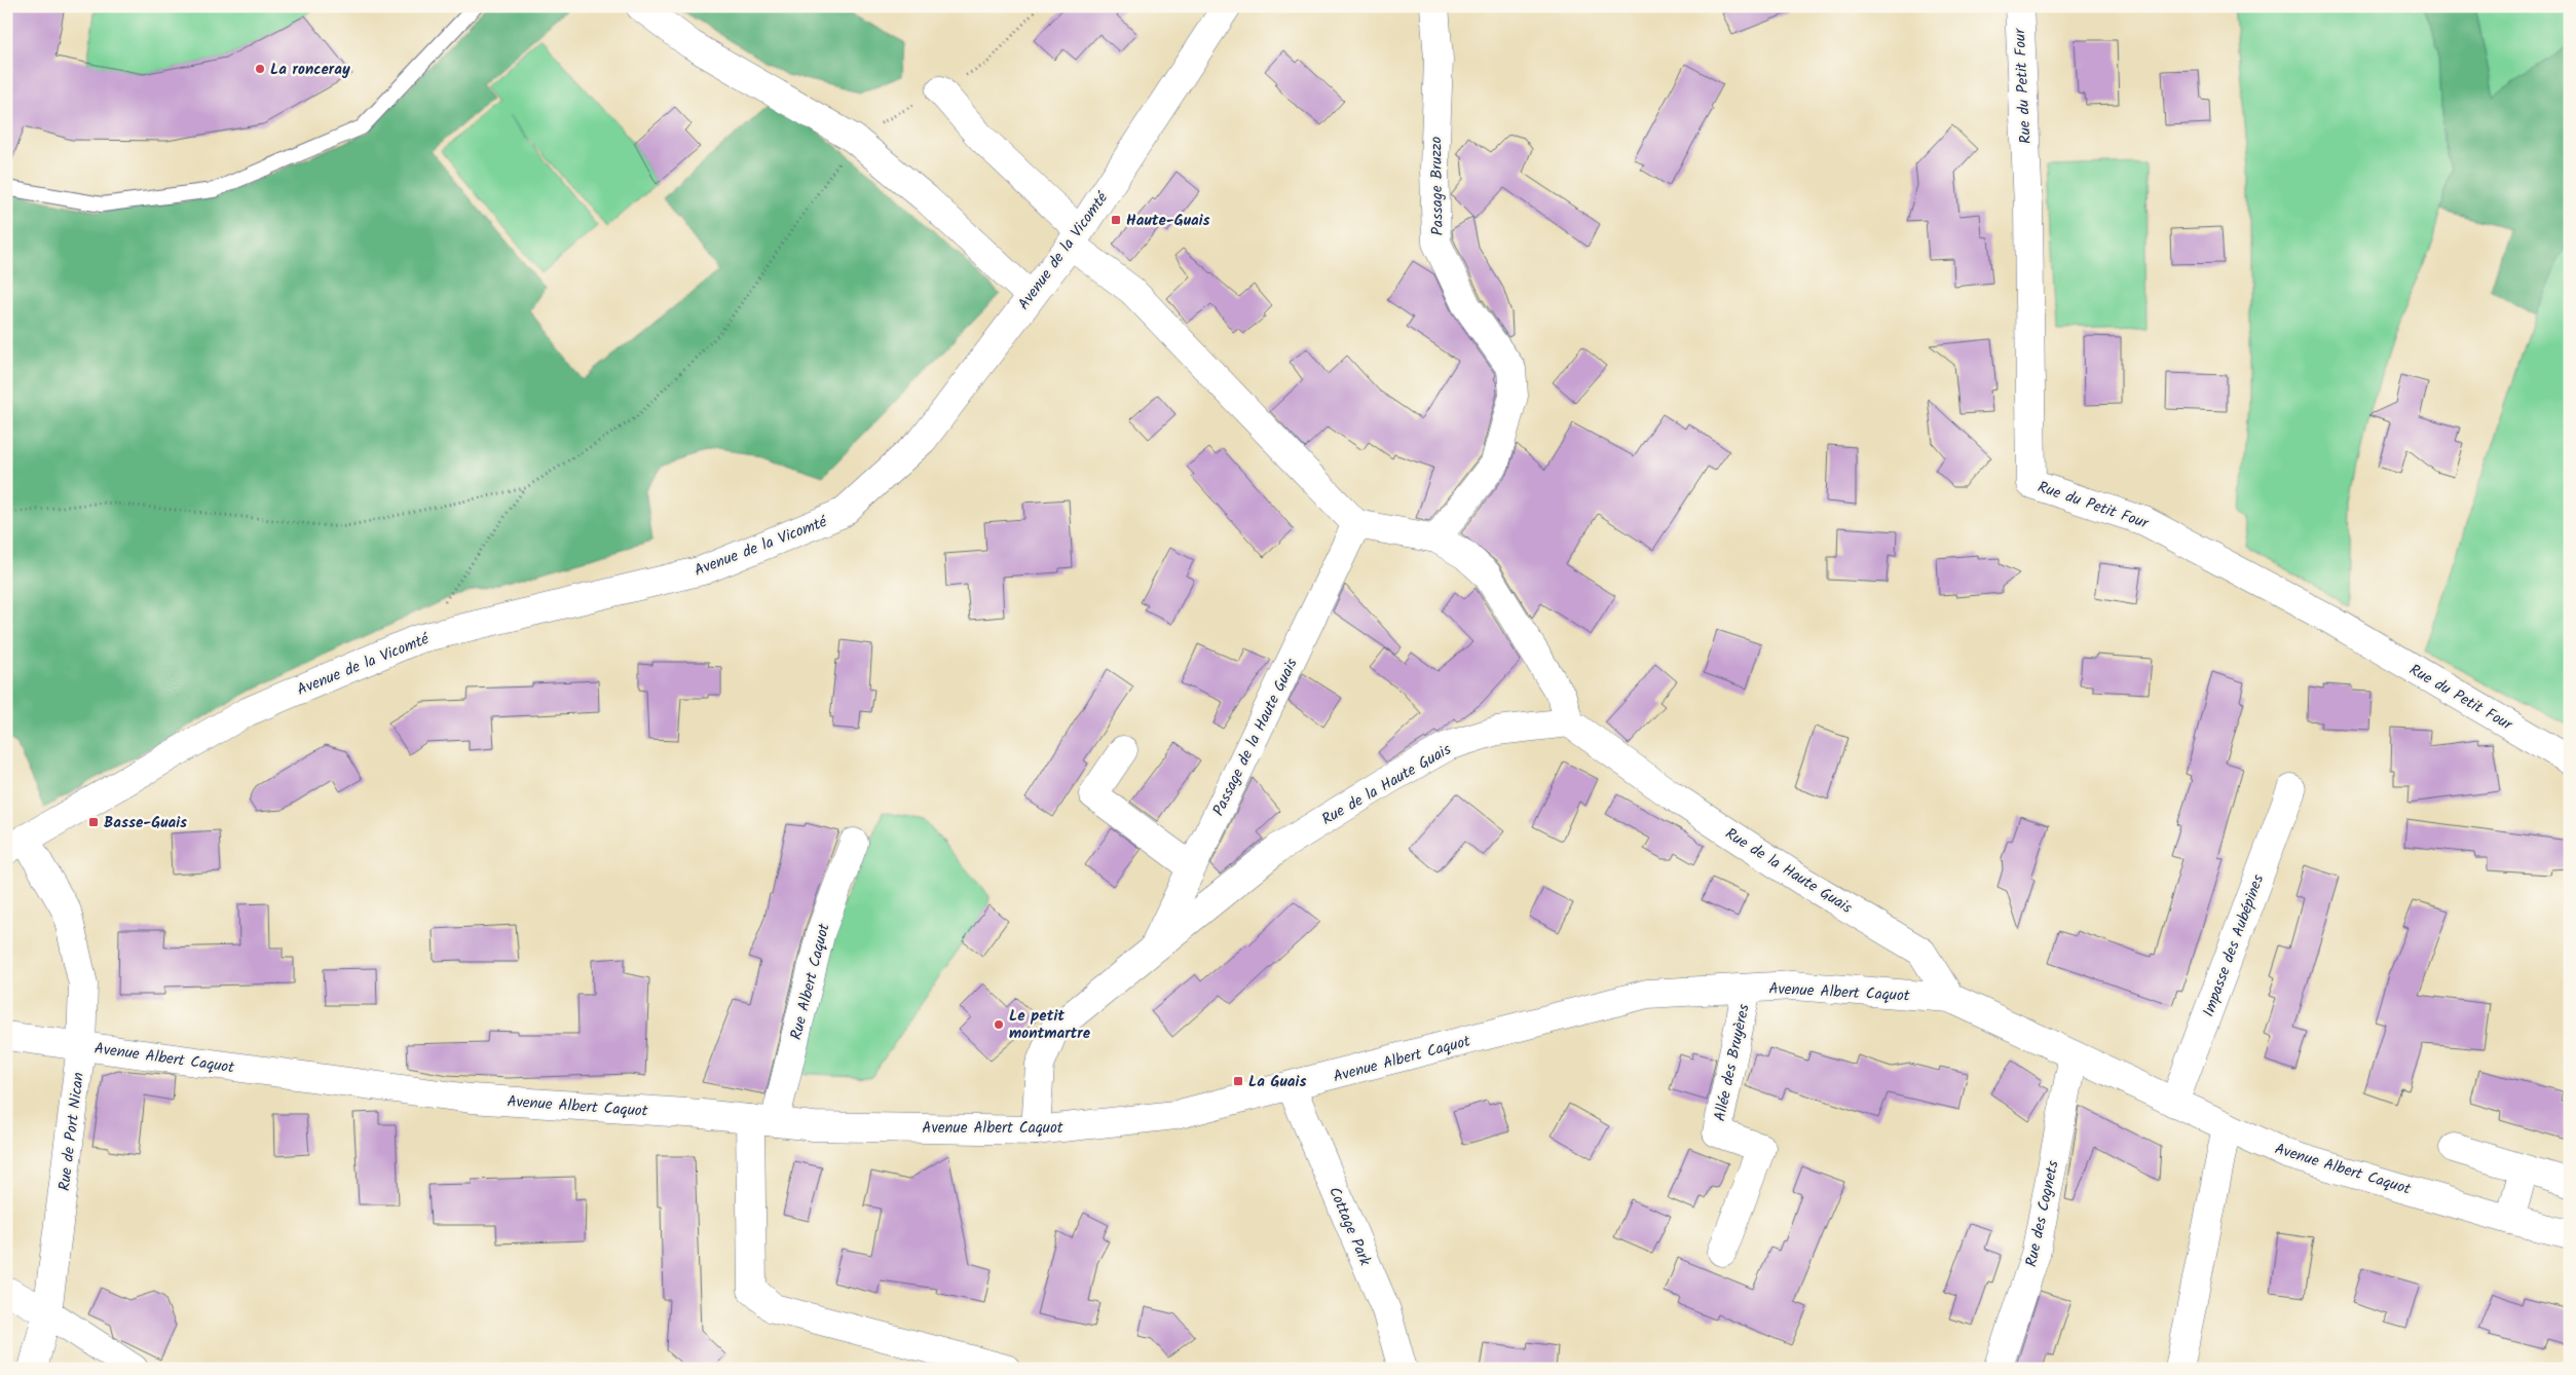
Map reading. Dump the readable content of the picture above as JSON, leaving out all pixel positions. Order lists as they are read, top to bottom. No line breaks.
{"streets":{"street":["Rue du Petit Four","Passage Bruzzo","Avenue de la Vicomté","Passage de la Haute Guais","Rue de la Haute Guais","Impasse des Aubépines","Rue Albert Caquot","Avenue Albert Caquot","Allée des Bruyères","Rue de Port Nican","Rue des Cognets","Cottage Park"]},"crossings":[["Avenue de la Vicomté","Rue de Port Nican"],["Passage de la Haute Guais","Rue de la Haute Guais"],["Rue de la Haute Guais","Avenue Albert Caquot"],["Impasse des Aubépines","Avenue Albert Caquot"],["Rue Albert Caquot","Avenue Albert Caquot"],["Avenue Albert Caquot","Allée des Bruyères"],["Avenue Albert Caquot","Rue de Port Nican"],["Avenue Albert Caquot","Rue des Cognets"],["Avenue Albert Caquot","Cottage Park"]],"places":{"other":["La ronceray","Le petit montmartre"],"transit":["Haute-Guais","Basse-Guais","La Guais"]}}
